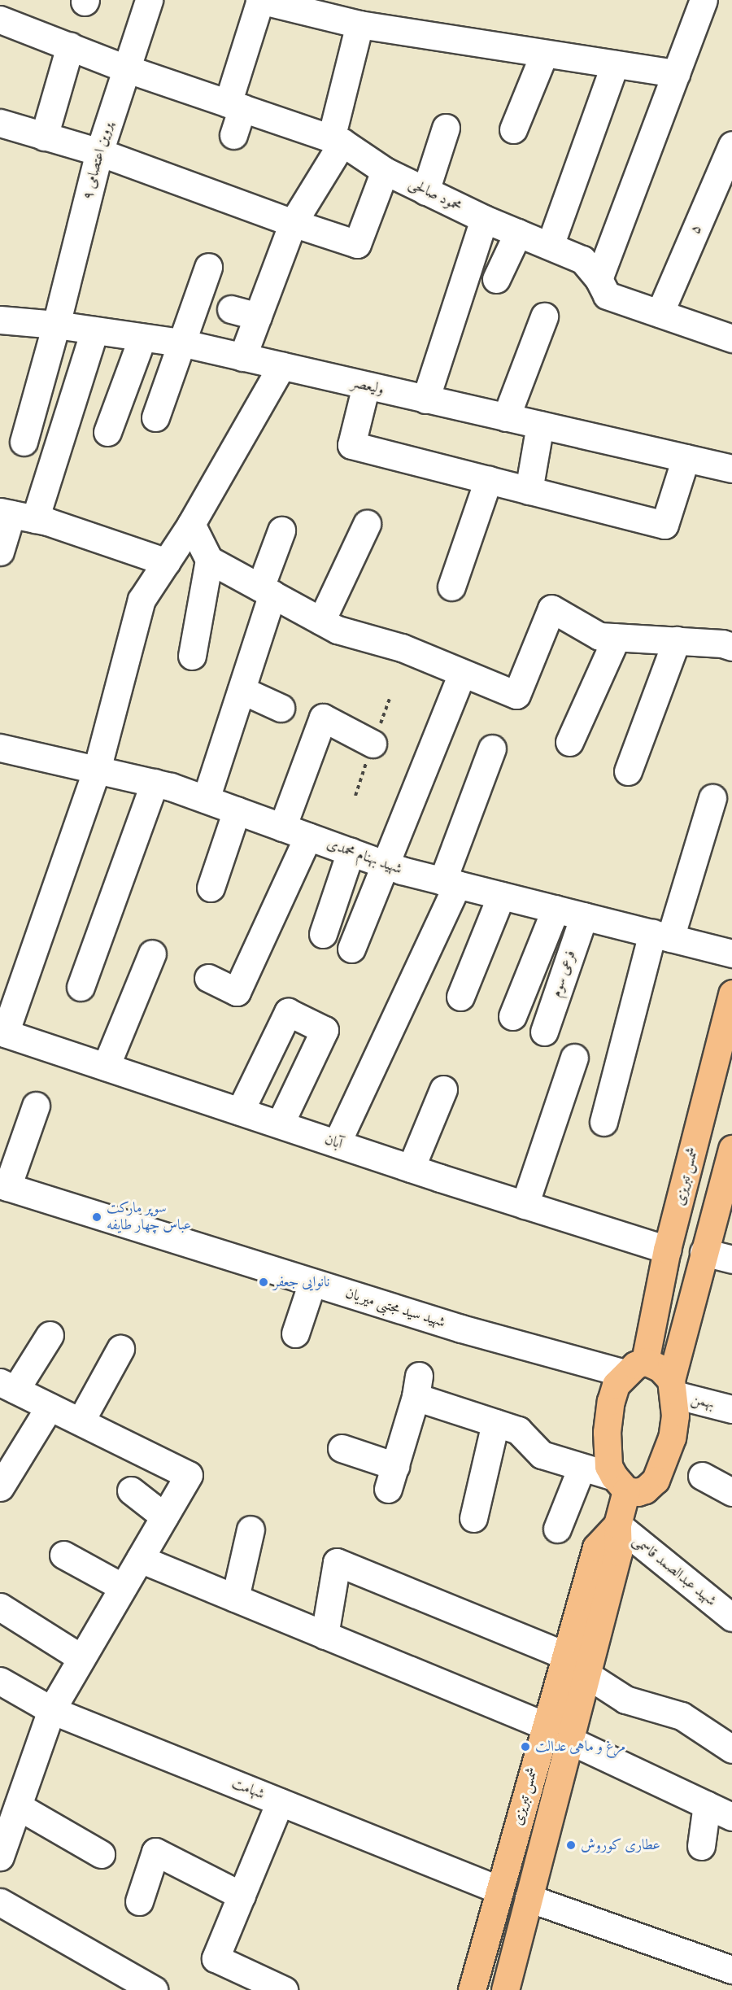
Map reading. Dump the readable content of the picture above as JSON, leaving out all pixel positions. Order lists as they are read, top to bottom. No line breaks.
{"streets":{"main road":["شمس تبریزی"],"street":["پروین اعتصامی ۹","محمود صالحی","۵","ولیعصر","شهید بهنام محمدی","فرعی سوم","آبان","شهید سید مجتبی میریان","بهمن","شهید عبدالصمد قاسمی","شهامت"]},"crossings":[["پروین اعتصامی ۹","محمود صالحی"],["پروین اعتصامی ۹","ولیعصر"],["محمود صالحی","۵"],["شهید بهنام محمدی","فرعی سوم"],["آبان","شمس تبریزی"],["شمس تبریزی","شهید سید مجتبی میریان"],["شمس تبریزی","شهید عبدالصمد قاسمی"],["شمس تبریزی","شهامت"]],"places":["سوپر مارکت عباس چهار طایفه","نانوایی جعفر","مرغ و ماهی عدالت","عطاری کوروش"]}
